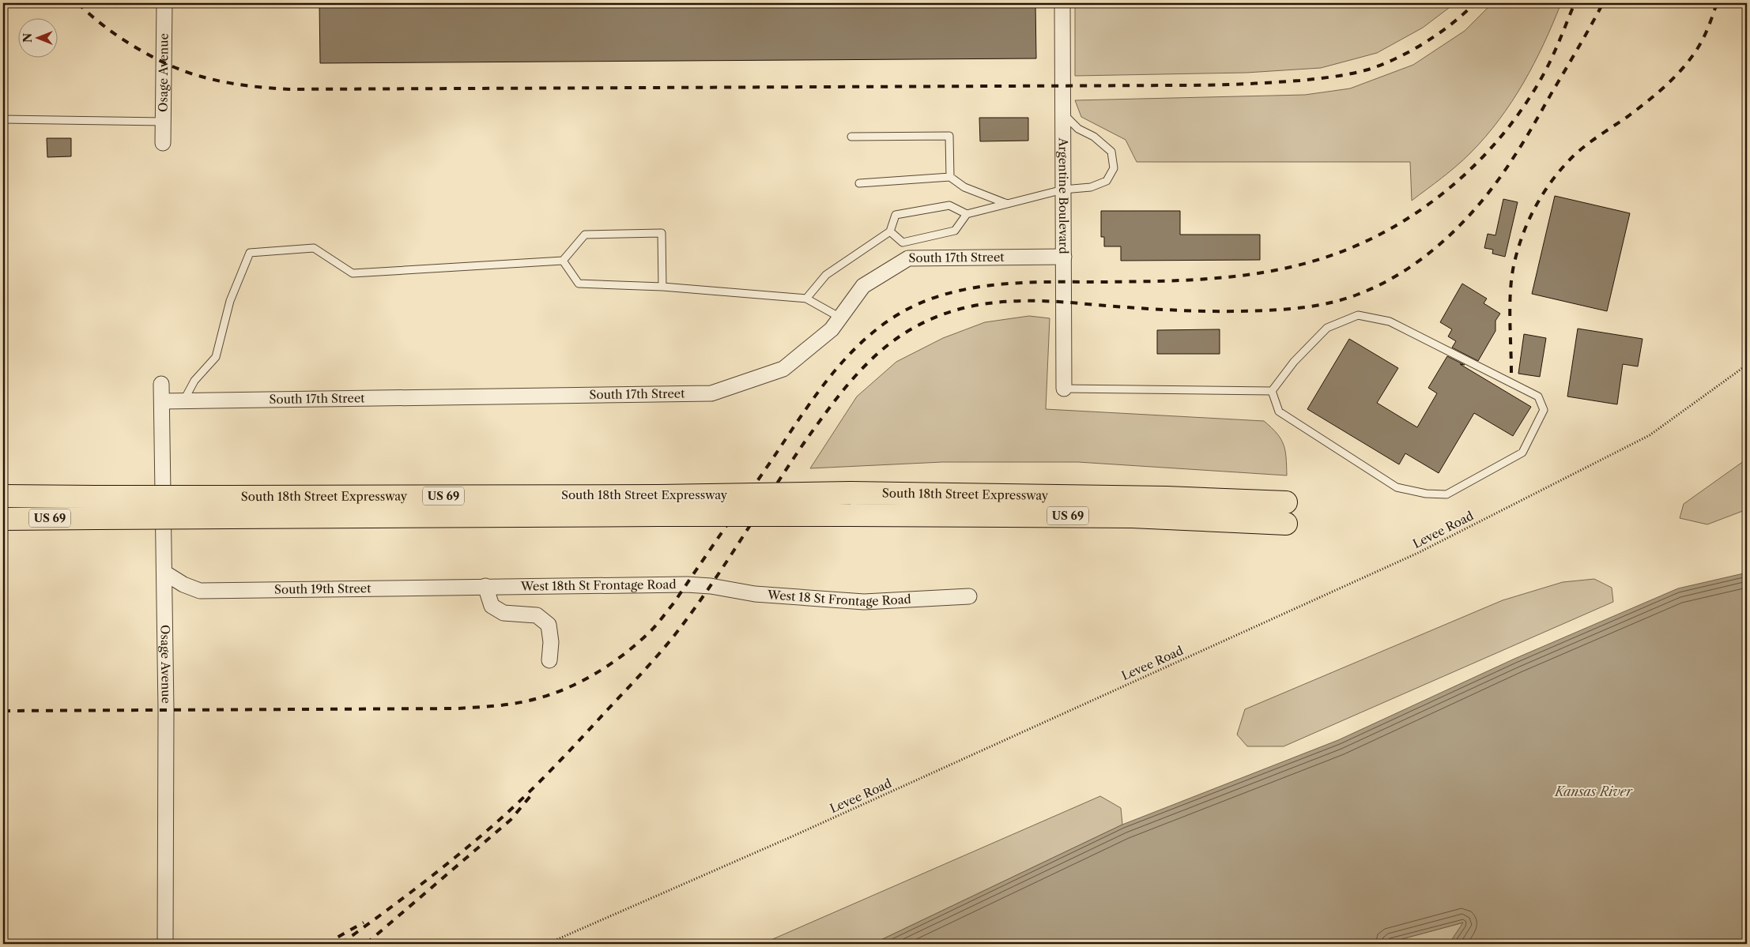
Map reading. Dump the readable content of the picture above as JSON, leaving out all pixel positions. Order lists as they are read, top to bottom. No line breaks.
{"streets":{"highway":["South 18th Street Expressway","US 69"],"street":["Osage Avenue","Argentine Boulevard","South 17th Street","West 18th St Frontage Road","South 19th Street","West 18 St Frontage Road"],"path":["Levee Road"]},"crossings":[["Osage Avenue","South 17th Street"],["Osage Avenue","South 19th Street"],["Argentine Boulevard","South 17th Street"],["West 18th St Frontage Road","South 19th Street"],["West 18th St Frontage Road","West 18 St Frontage Road"]],"water":["Kansas River"],"north":"left"}
